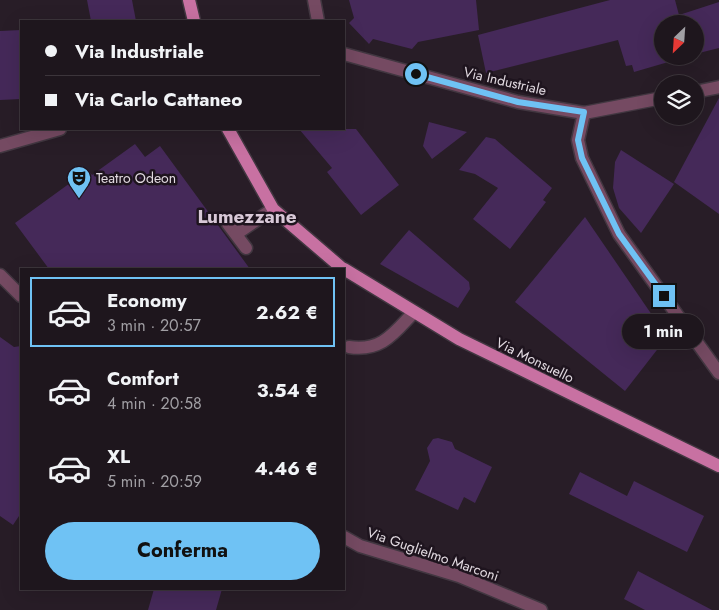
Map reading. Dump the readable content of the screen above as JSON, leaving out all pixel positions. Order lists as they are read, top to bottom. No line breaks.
{"streets":{"main road":["Via Monsuello"],"street":["Via Industriale","Via Guglielmo Marconi"]},"districts":["Lumezzane"],"places":{"theatre":["Teatro Odeon"]},"north":"bottom left","page":{"banner":["Via Industriale","Via Carlo Cattaneo"],"list":[{"name":"Economy","note":"3 min · 20:57","value":"2.62 €"},{"name":"Comfort","note":"4 min · 20:58","value":"3.54 €"},{"name":"XL","note":"5 min · 20:59","value":"4.46 €"}],"bubble":"1 min","buttons":"Conferma"}}
